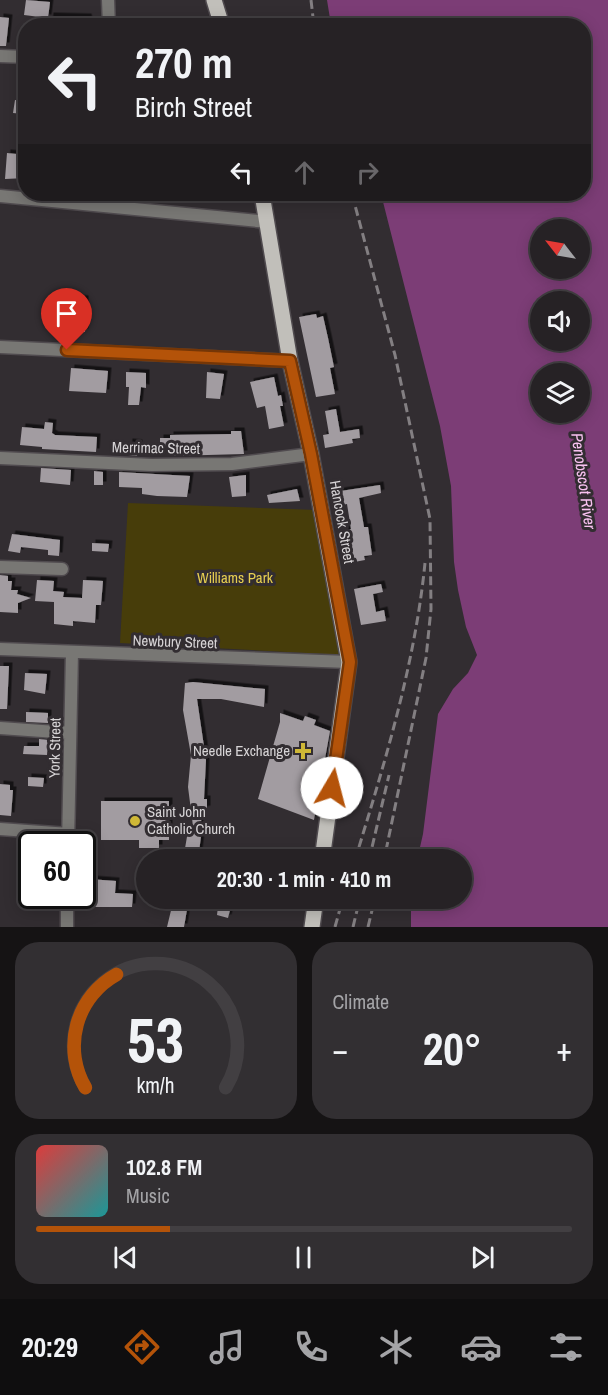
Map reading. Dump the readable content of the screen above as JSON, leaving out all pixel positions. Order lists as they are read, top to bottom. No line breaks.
{"streets":{"main road":["Hancock Street"],"street":["Merrimac Street","Newbury Street","York Street"]},"crossings":[["Merrimac Street","Hancock Street"],["Hancock Street","Newbury Street"],["Newbury Street","York Street"]],"water":["Penobscot River"],"parks":["Williams Park"],"places":{"health":["Needle Exchange"],"other":["Saint John Catholic Church"]},"north":"top left","page":{"turn":["270 m","Birch Street"],"limit":"60","trip":"20:30 · 1 min · 410 m","tile":"Climate","heat":["−","20°","+"],"song":["102.8 FM","Music"],"tabs":"20:29","gauge":["53","km/h"]}}
